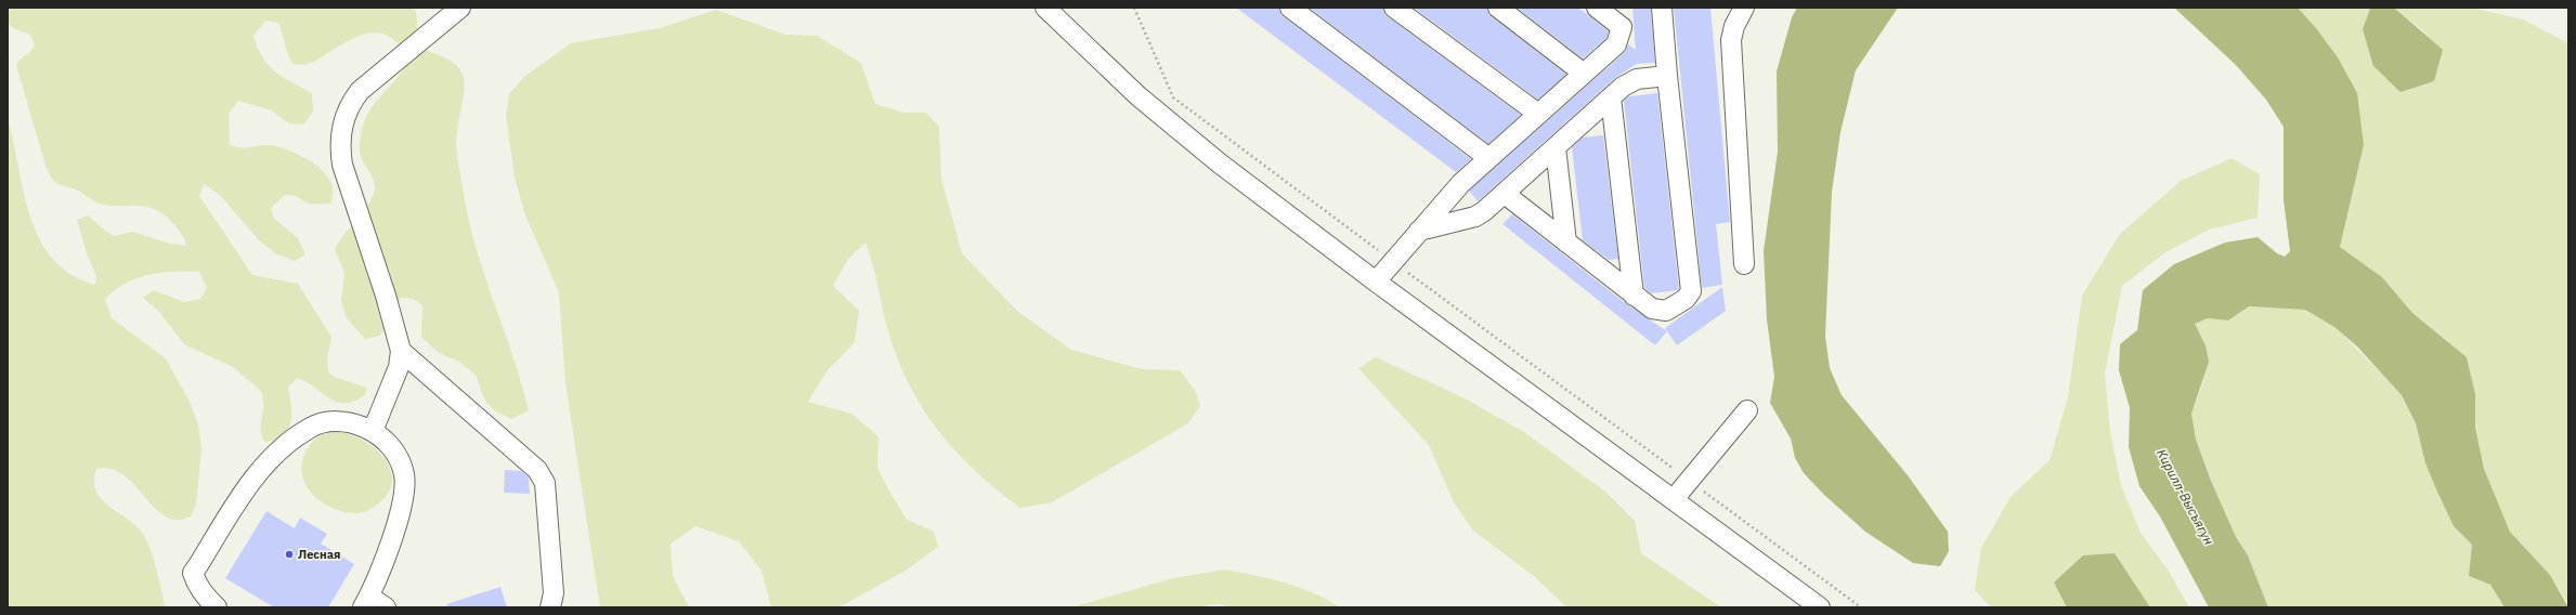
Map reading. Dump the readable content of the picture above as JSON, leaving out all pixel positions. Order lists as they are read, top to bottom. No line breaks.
{"water":["Кирилл-Высъягун"],"places":["Лесная"]}
